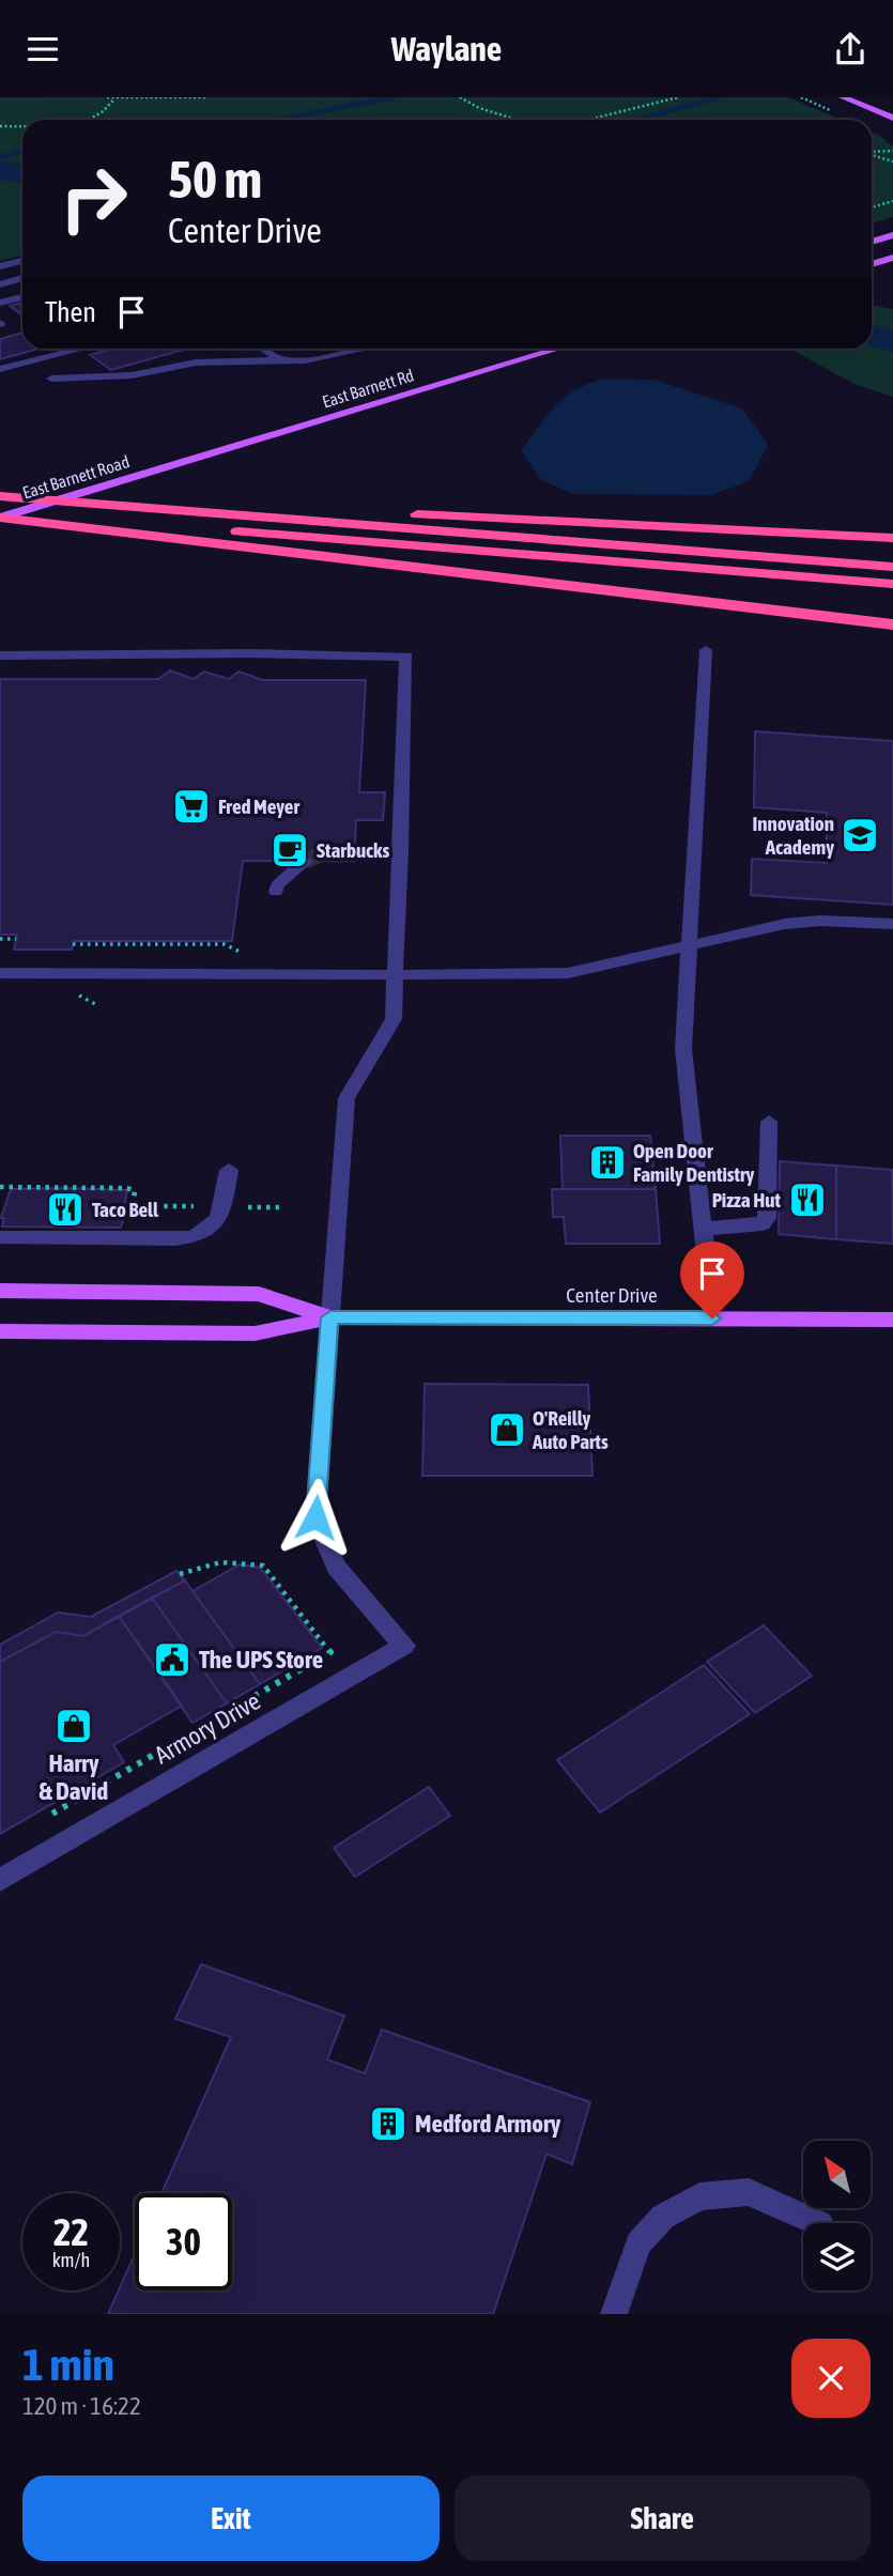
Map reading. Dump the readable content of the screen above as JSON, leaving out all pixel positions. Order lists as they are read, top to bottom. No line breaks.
{"streets":{"main road":["East Barnett Rd","East Barnett Road","Center Drive"],"street":["Armory Drive"]},"crossings":[["East Barnett Rd","East Barnett Road"],["Center Drive","Armory Drive"]],"places":{"supermarket":["Fred Meyer"],"school or university":["Innovation Academy"],"cafe":["Starbucks"],"building":["Open Door Family Dentistry","Medford Armory"],"restaurant":["Pizza Hut","Taco Bell"],"shop":["O'Reilly Auto Parts","Harry & David"],"public building":["The UPS Store"]},"north":"top left","page":{"header":"Waylane","turn":["50 m","Center Drive"],"then":"Then","speed":"22 km/h","limit":"30","heading":["1 min","120 m · 16:22"],"buttons":["Exit","Share"]}}
